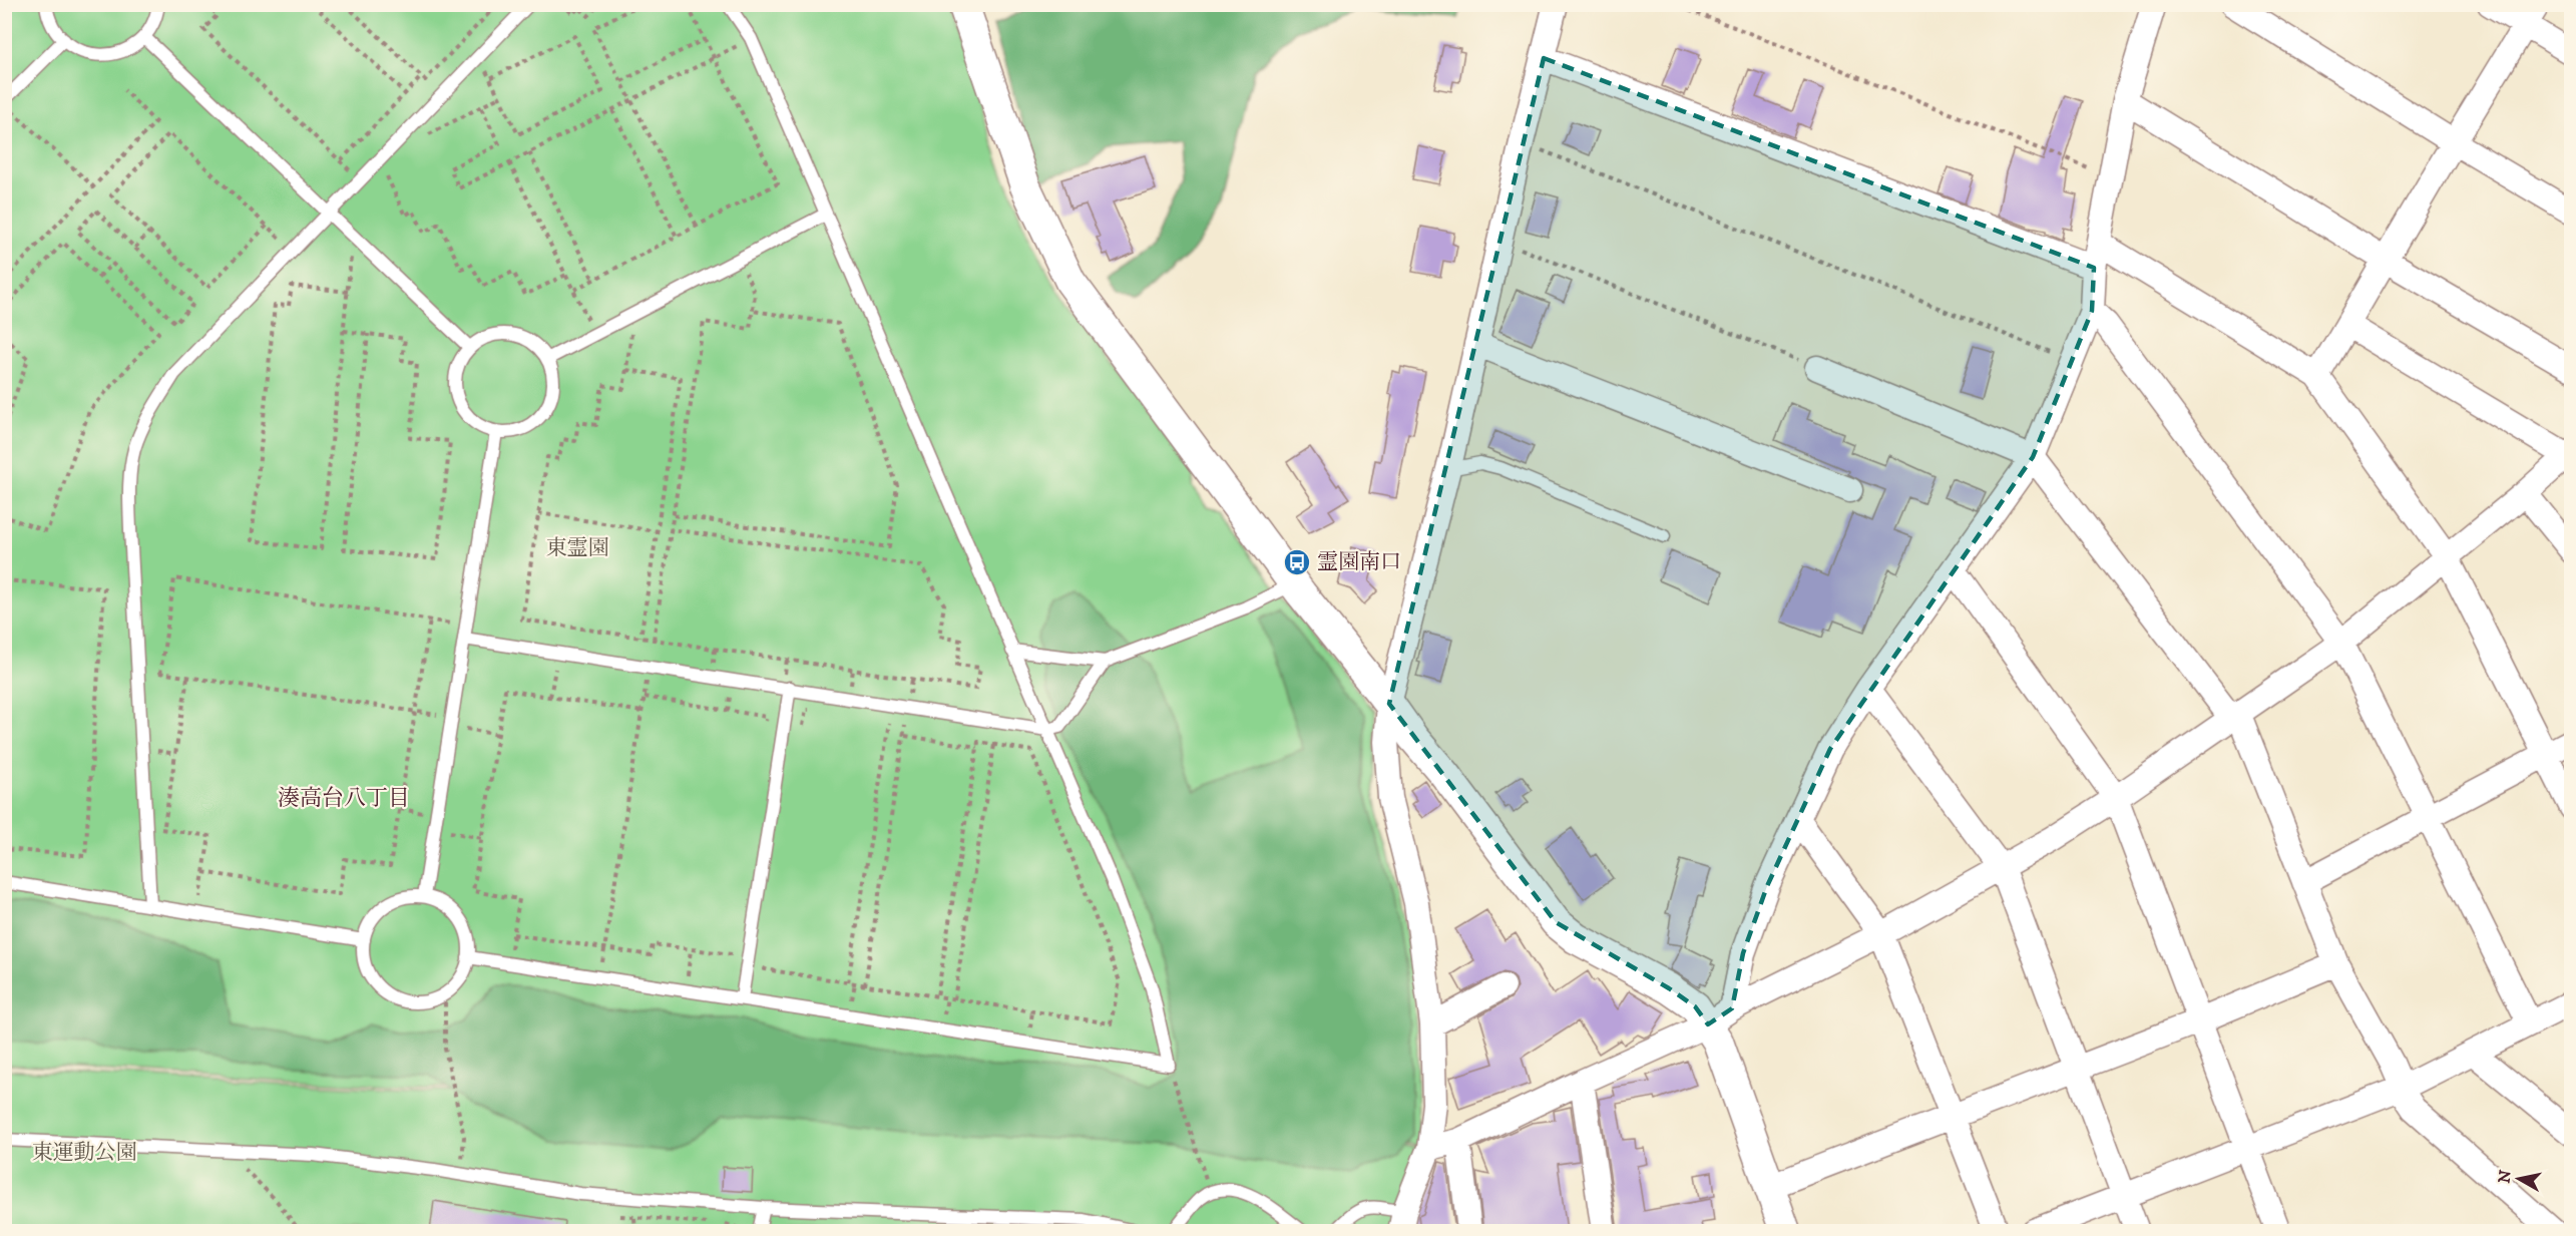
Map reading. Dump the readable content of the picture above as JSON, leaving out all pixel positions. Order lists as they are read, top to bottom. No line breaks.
{"districts":["湊高台八丁目"],"parks":["東霊園","東運動公園"],"places":{"bus stop":["霊園南口"]},"north":"left"}
